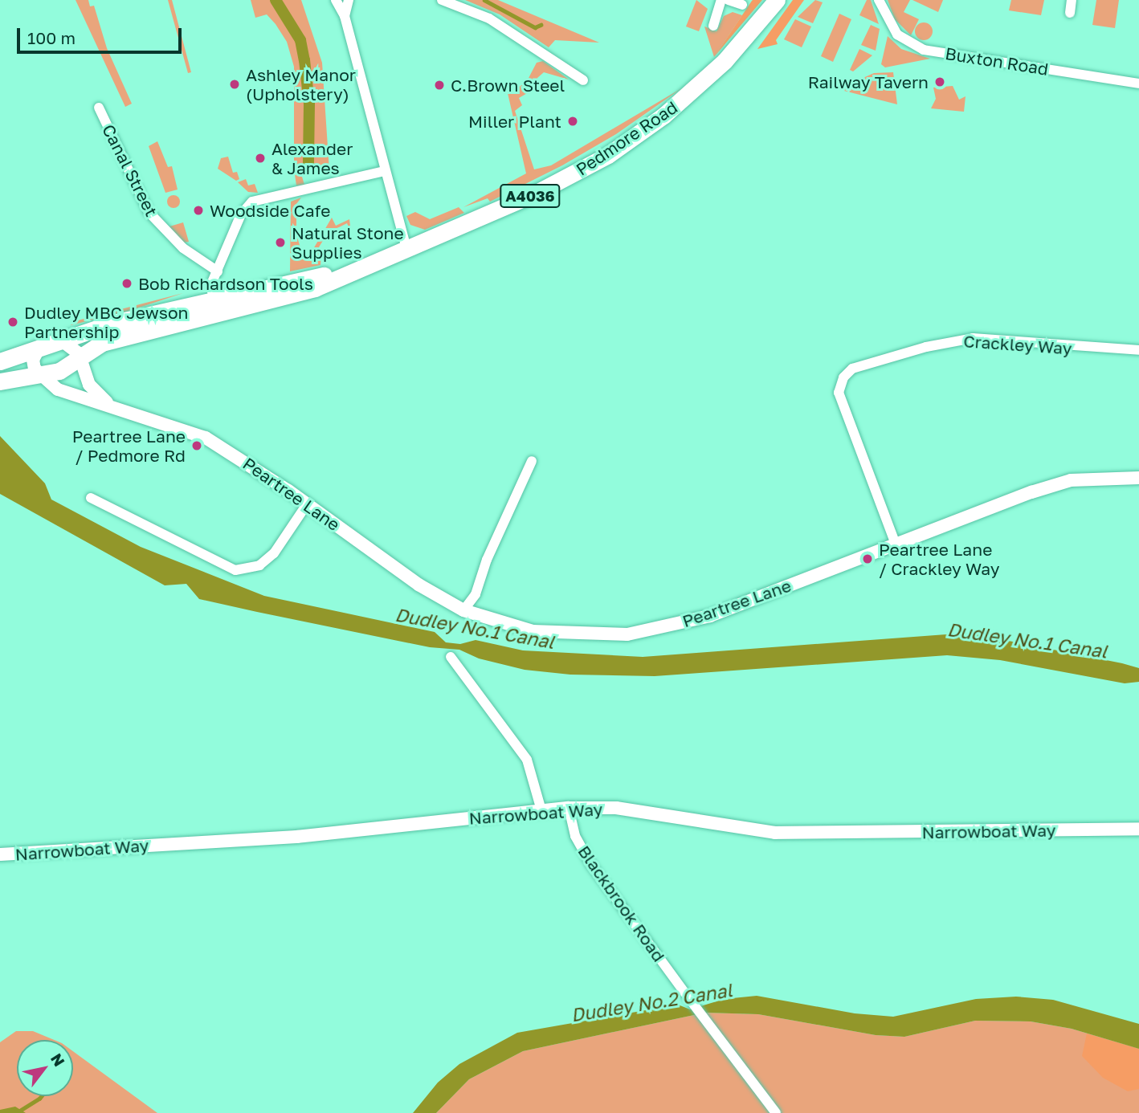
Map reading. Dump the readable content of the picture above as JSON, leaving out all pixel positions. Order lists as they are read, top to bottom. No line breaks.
{"streets":{"highway":["Pedmore Road","A4036"],"street":["Buxton Road","Canal Street","Crackley Way","Peartree Lane","Narrowboat Way","Blackbrook Road"]},"crossings":[["Pedmore Road","A4036"],["Pedmore Road","Peartree Lane"],["A4036","Peartree Lane"],["Crackley Way","Peartree Lane"],["Narrowboat Way","Blackbrook Road"]],"water":["Dudley No.1 Canal","Dudley No.2 Canal"],"places":["Railway Tavern","Ashley Manor (Upholstery)","C.Brown Steel","Miller Plant","Alexander & James","Woodside Cafe","Natural Stone Supplies","Bob Richardson Tools","Dudley MBC Jewson Partnership","Peartree Lane / Pedmore Rd","Peartree Lane / Crackley Way"],"scale_bar":"100 m","north":"top right"}
